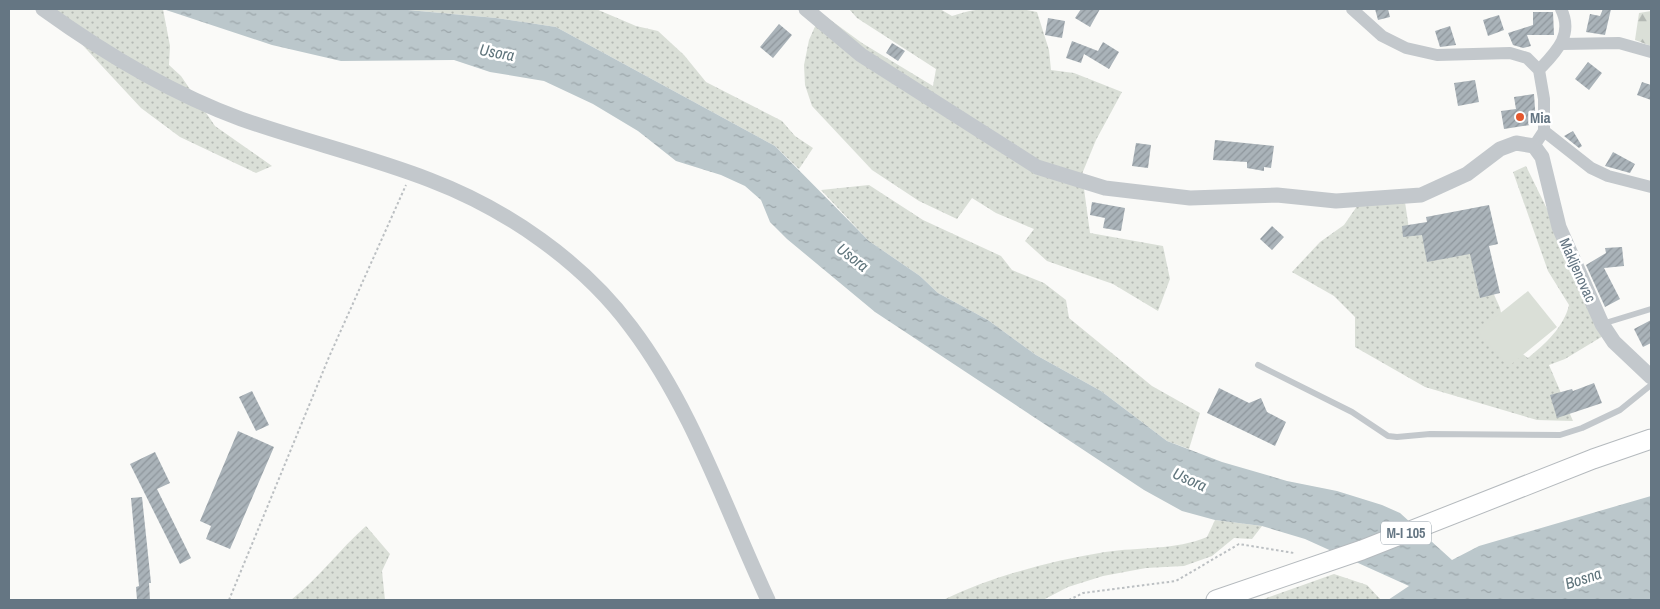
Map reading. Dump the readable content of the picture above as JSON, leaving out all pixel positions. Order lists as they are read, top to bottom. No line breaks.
{"streets":{"main road":["M-I 105"],"street":["Makljenovac"]},"water":["Usora","Bosna"],"places":["Mia"]}
